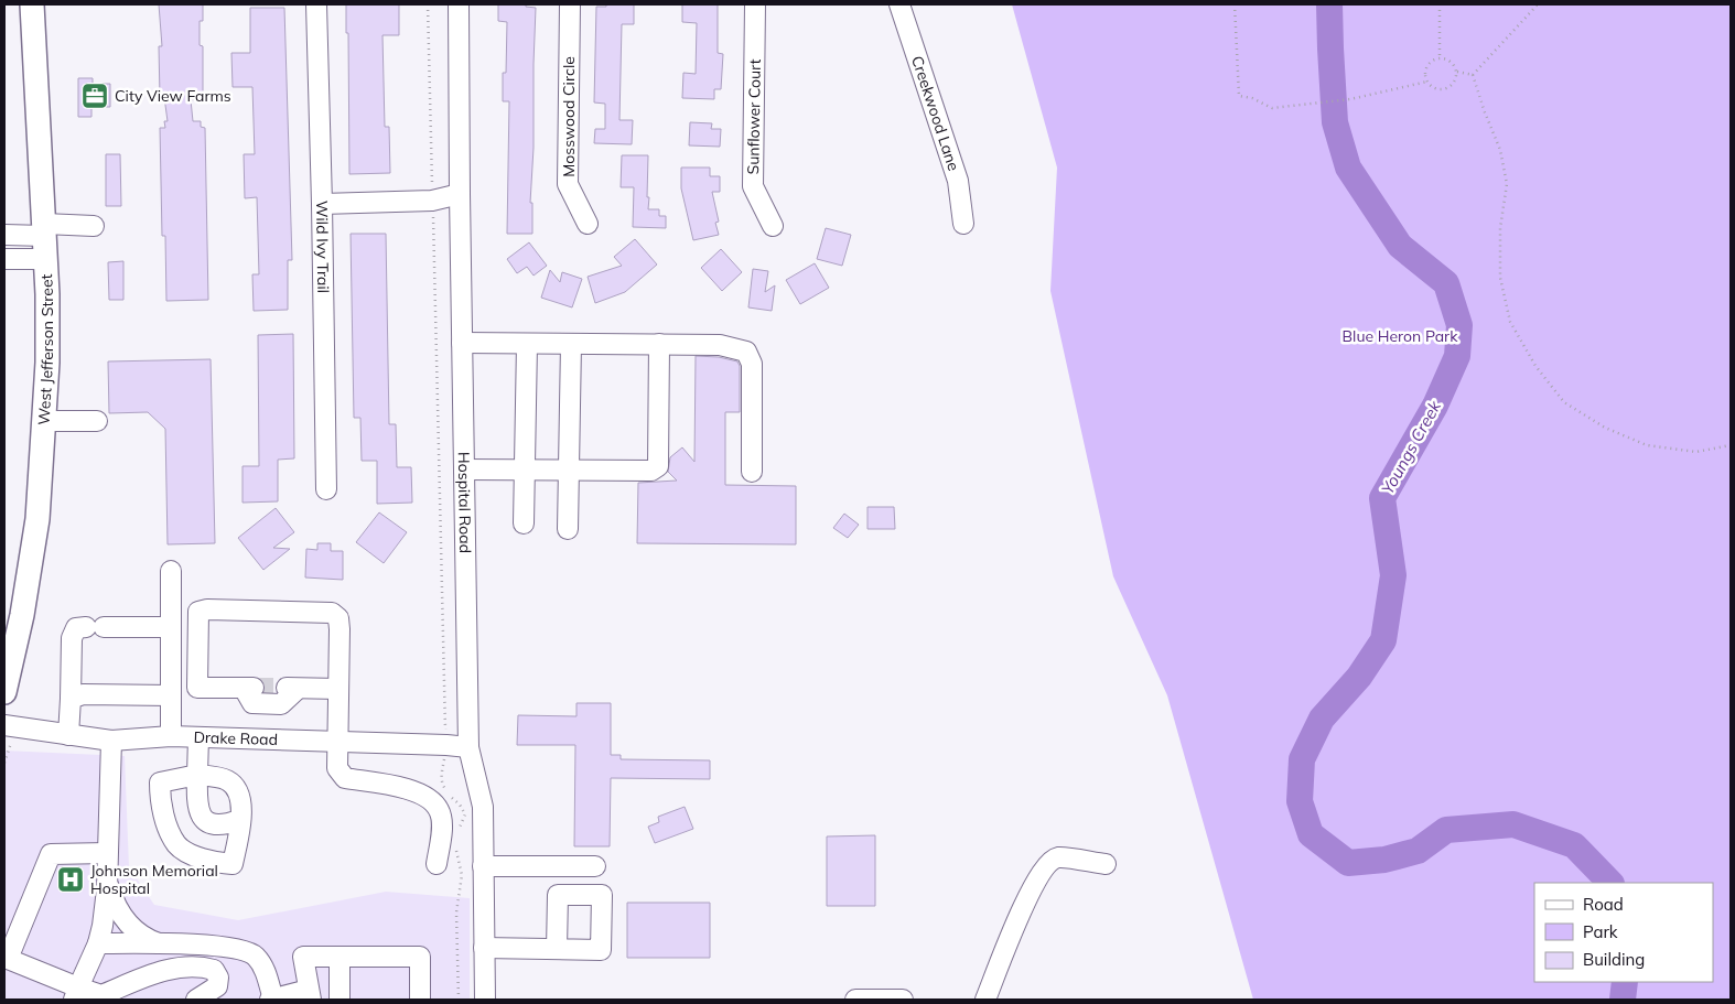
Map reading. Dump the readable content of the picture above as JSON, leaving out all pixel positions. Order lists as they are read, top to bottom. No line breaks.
{"streets":{"main road":["West Jefferson Street"],"street":["Creekwood Lane","Mosswood Circle","Sunflower Court","Wild Ivy Trail","Hospital Road","Drake Road"]},"crossings":[["Hospital Road","Drake Road"]],"water":["Youngs Creek"],"parks":["Blue Heron Park"],"places":{"office":["City View Farms"],"hospital":["Johnson Memorial Hospital"]},"legend":["Road","Park","Building"]}
